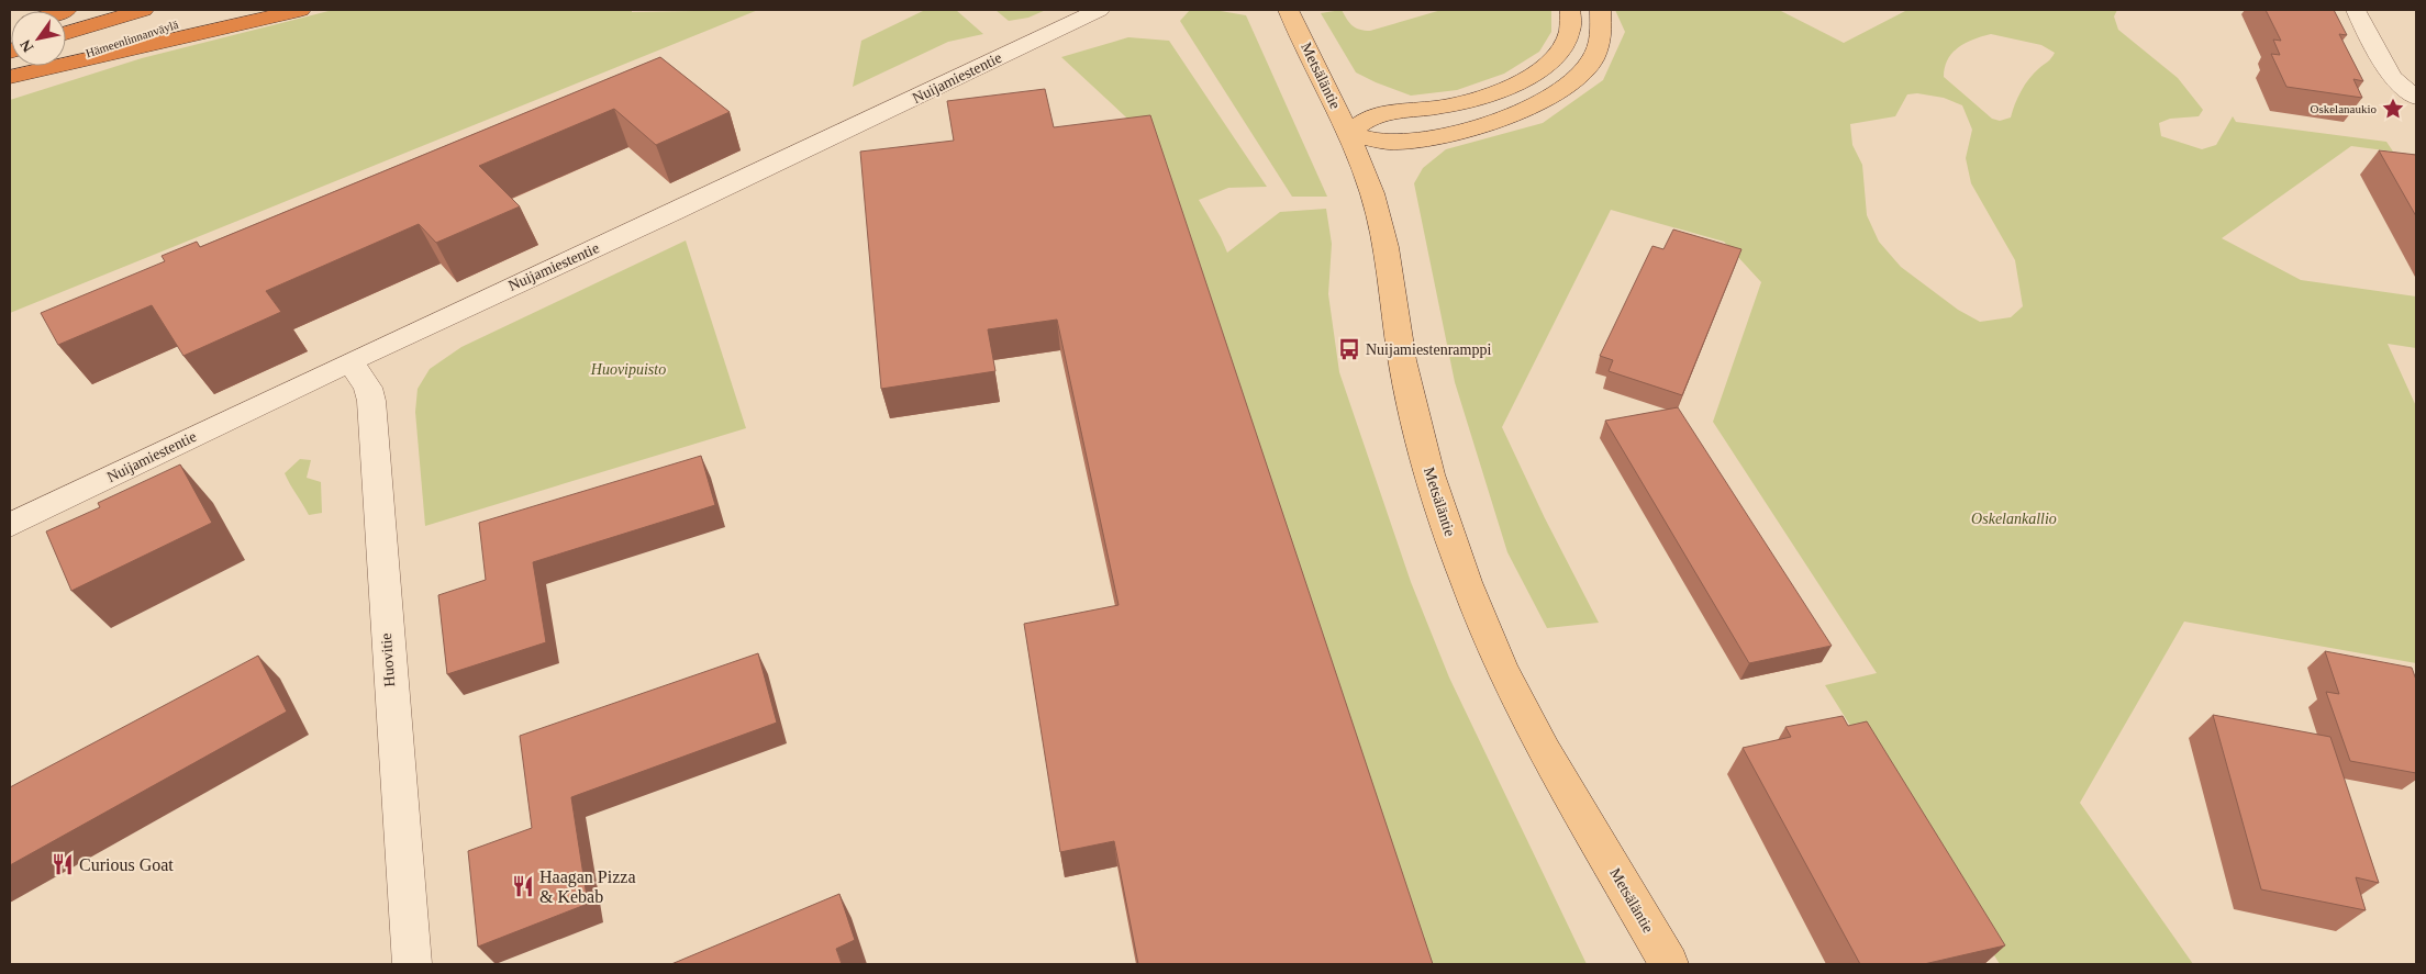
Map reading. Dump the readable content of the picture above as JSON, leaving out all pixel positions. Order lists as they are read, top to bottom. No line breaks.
{"streets":{"highway":["Hämeenlinnanväylä"],"main road":["Metsäläntie"],"street":["Nuijamiestentie","Huovitie"]},"crossings":[["Nuijamiestentie","Huovitie"]],"parks":["Huovipuisto","Oskelankallio"],"places":{"place":["Oskelanaukio"],"bus stop":["Nuijamiestenramppi"],"restaurant":["Curious Goat","Haagan Pizza & Kebab"]},"north":"bottom left"}
